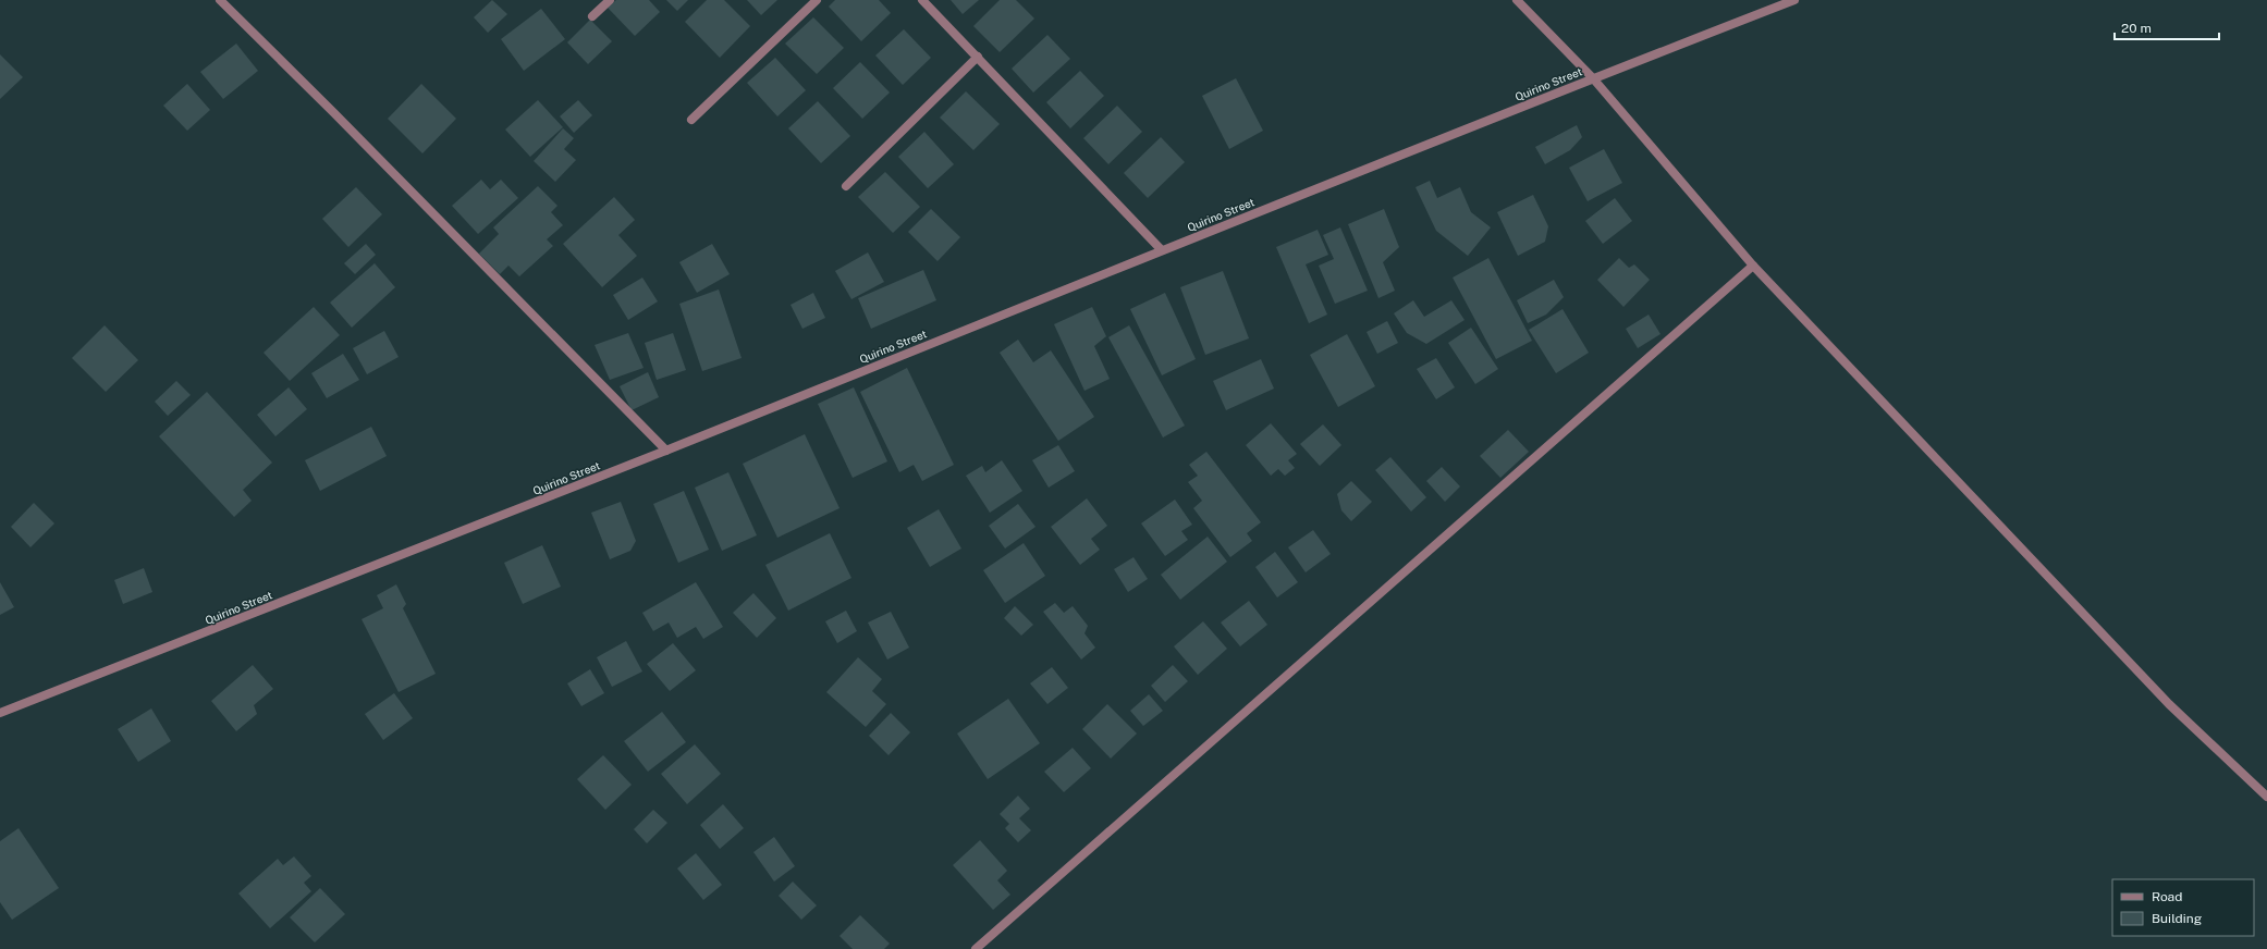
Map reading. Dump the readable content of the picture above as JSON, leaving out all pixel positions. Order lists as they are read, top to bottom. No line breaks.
{"streets":{"street":["Quirino Street"]},"legend":["Road","Building"],"scale_bar":"20 m"}
